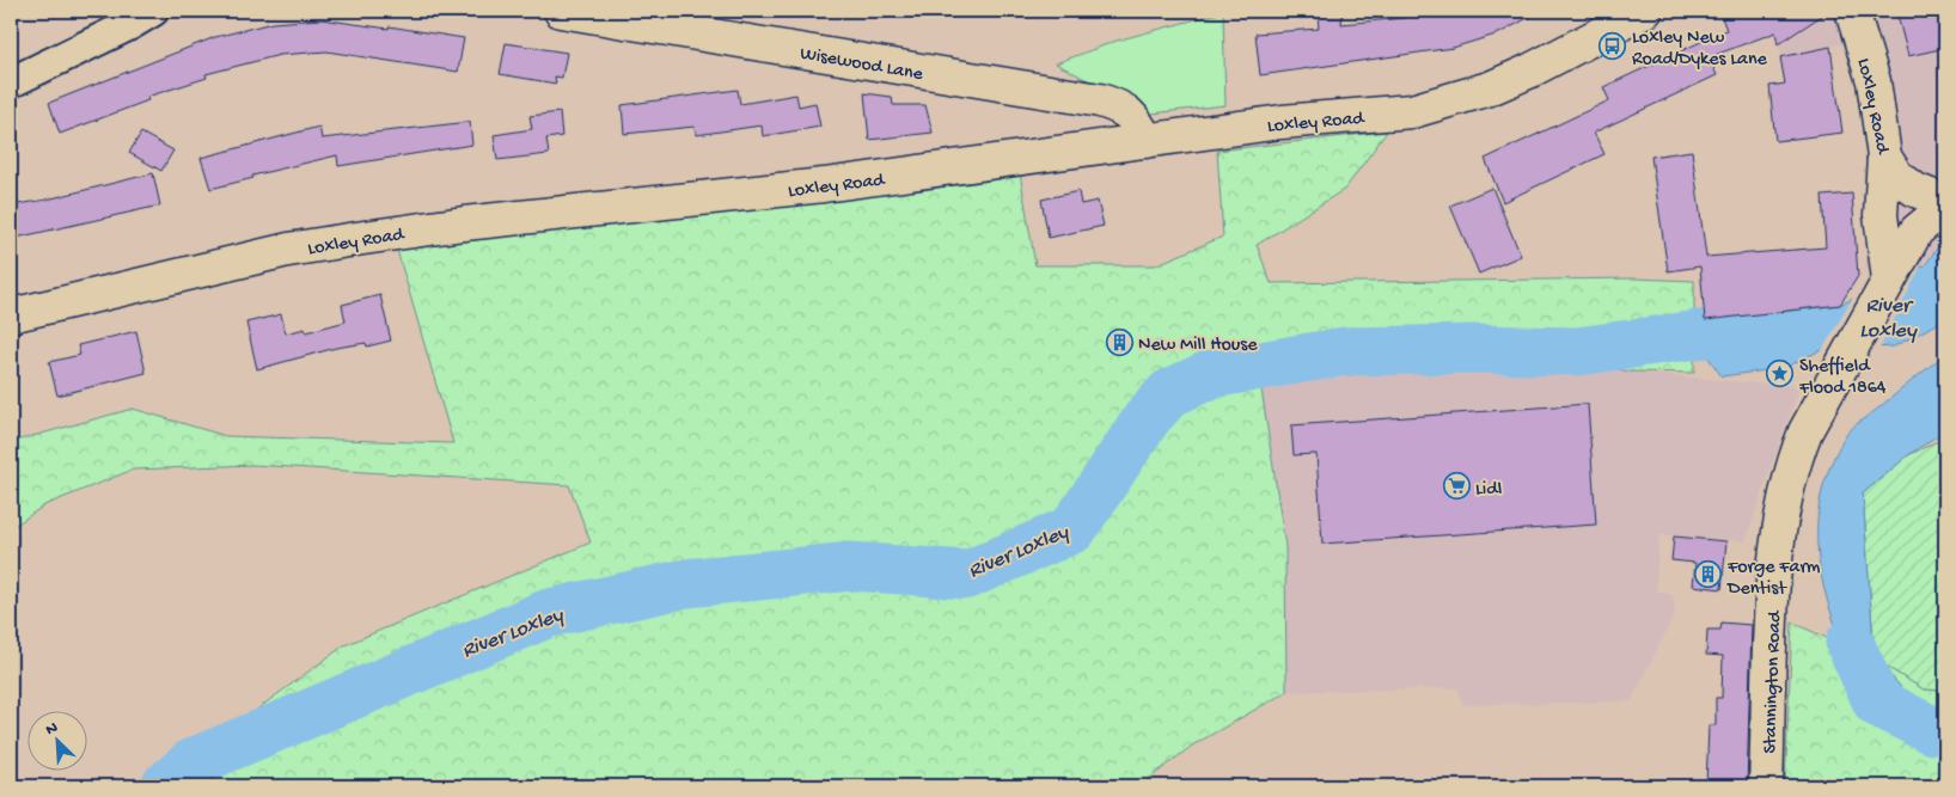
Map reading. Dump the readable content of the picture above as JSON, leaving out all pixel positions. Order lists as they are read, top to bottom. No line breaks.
{"streets":{"main road":["Wisewood Lane","Loxley Road","Stannington Road"]},"crossings":[["Wisewood Lane","Loxley Road"]],"water":["River Loxley"],"places":{"bus stop":["Loxley New Road/Dykes Lane"],"building":["New Mill House","Forge Farm Dentist"],"place":["Sheffield Flood 1864"],"supermarket":["Lidl"]},"north":"top left"}
